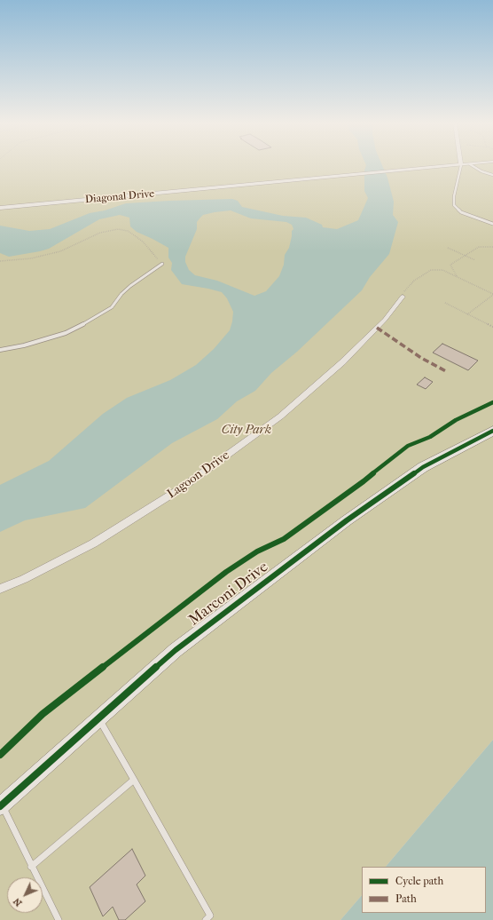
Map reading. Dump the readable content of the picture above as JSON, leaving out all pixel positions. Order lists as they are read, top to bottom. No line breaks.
{"streets":{"street":["Diagonal Drive","Lagoon Drive","Marconi Drive"]},"parks":["City Park"],"legend":["Cycle path","Path"],"north":"bottom left"}
